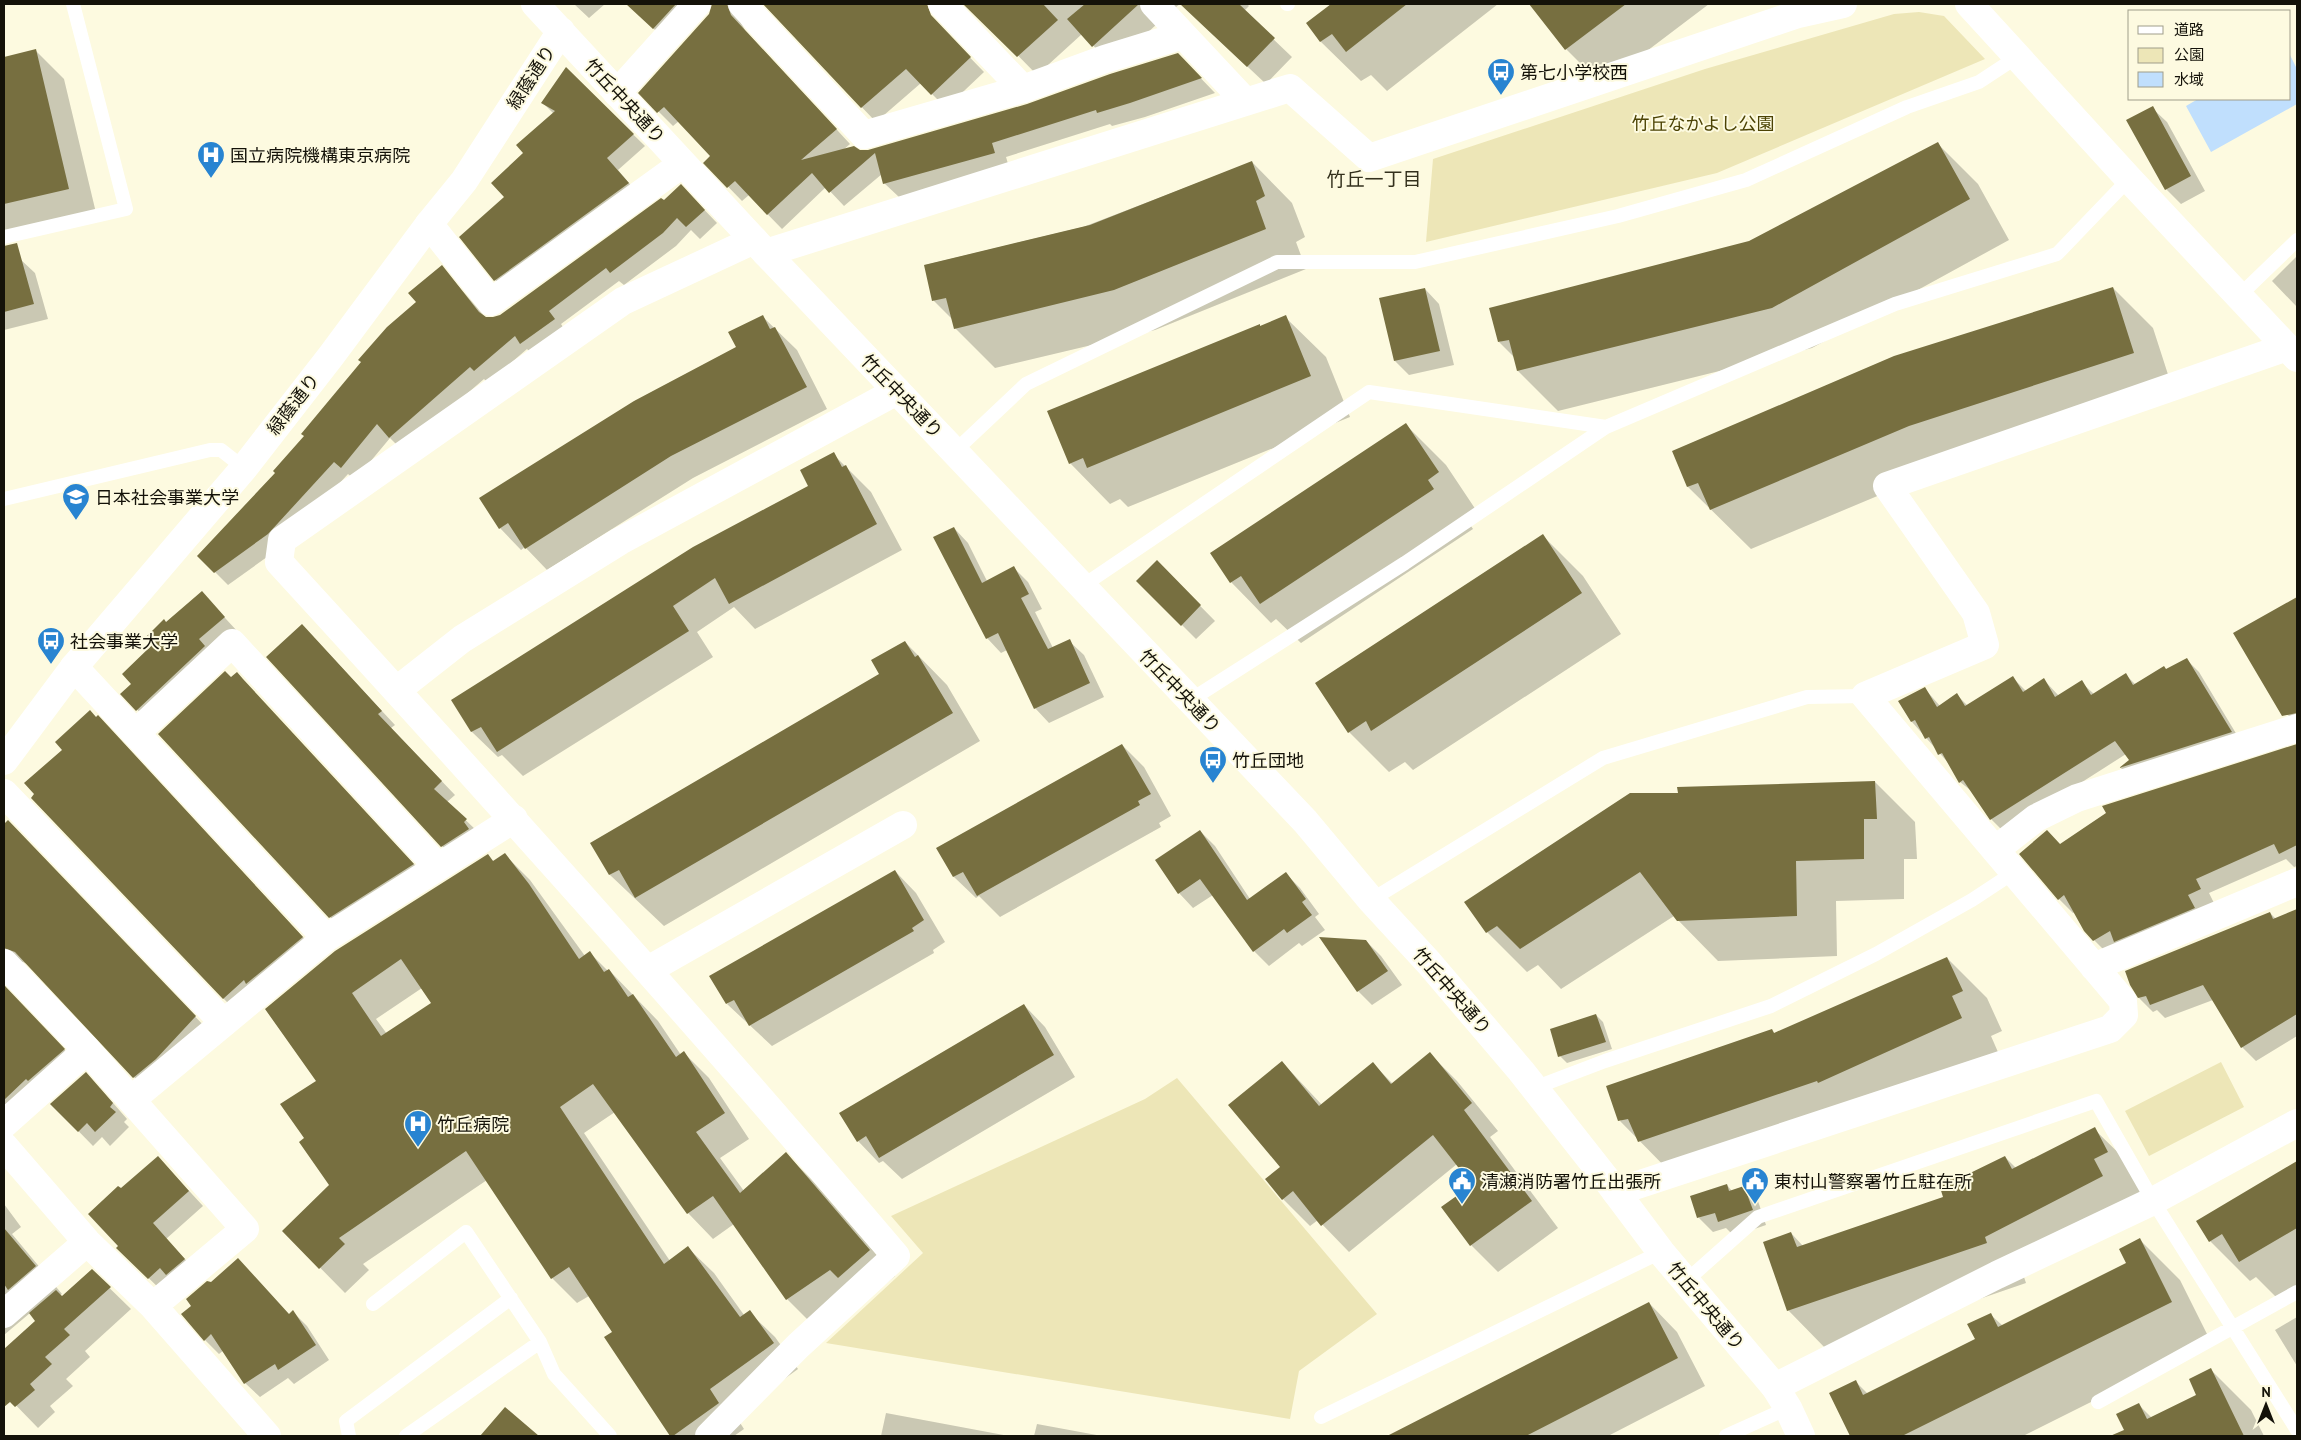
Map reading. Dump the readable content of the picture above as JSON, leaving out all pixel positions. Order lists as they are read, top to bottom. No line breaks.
{"streets":{"street":["緑蔭通り","竹丘中央通り"]},"crossings":[["緑蔭通り","竹丘中央通り"]],"districts":["竹丘一丁目"],"parks":["竹丘なかよし公園"],"places":{"bus stop":["第七小学校西","社会事業大学","竹丘団地"],"hospital":["国立病院機構東京病院","竹丘病院"],"school or university":["日本社会事業大学"],"public building":["清瀬消防署竹丘出張所","東村山警察署竹丘駐在所"]},"legend":["道路","公園","水域"],"north":"top"}
